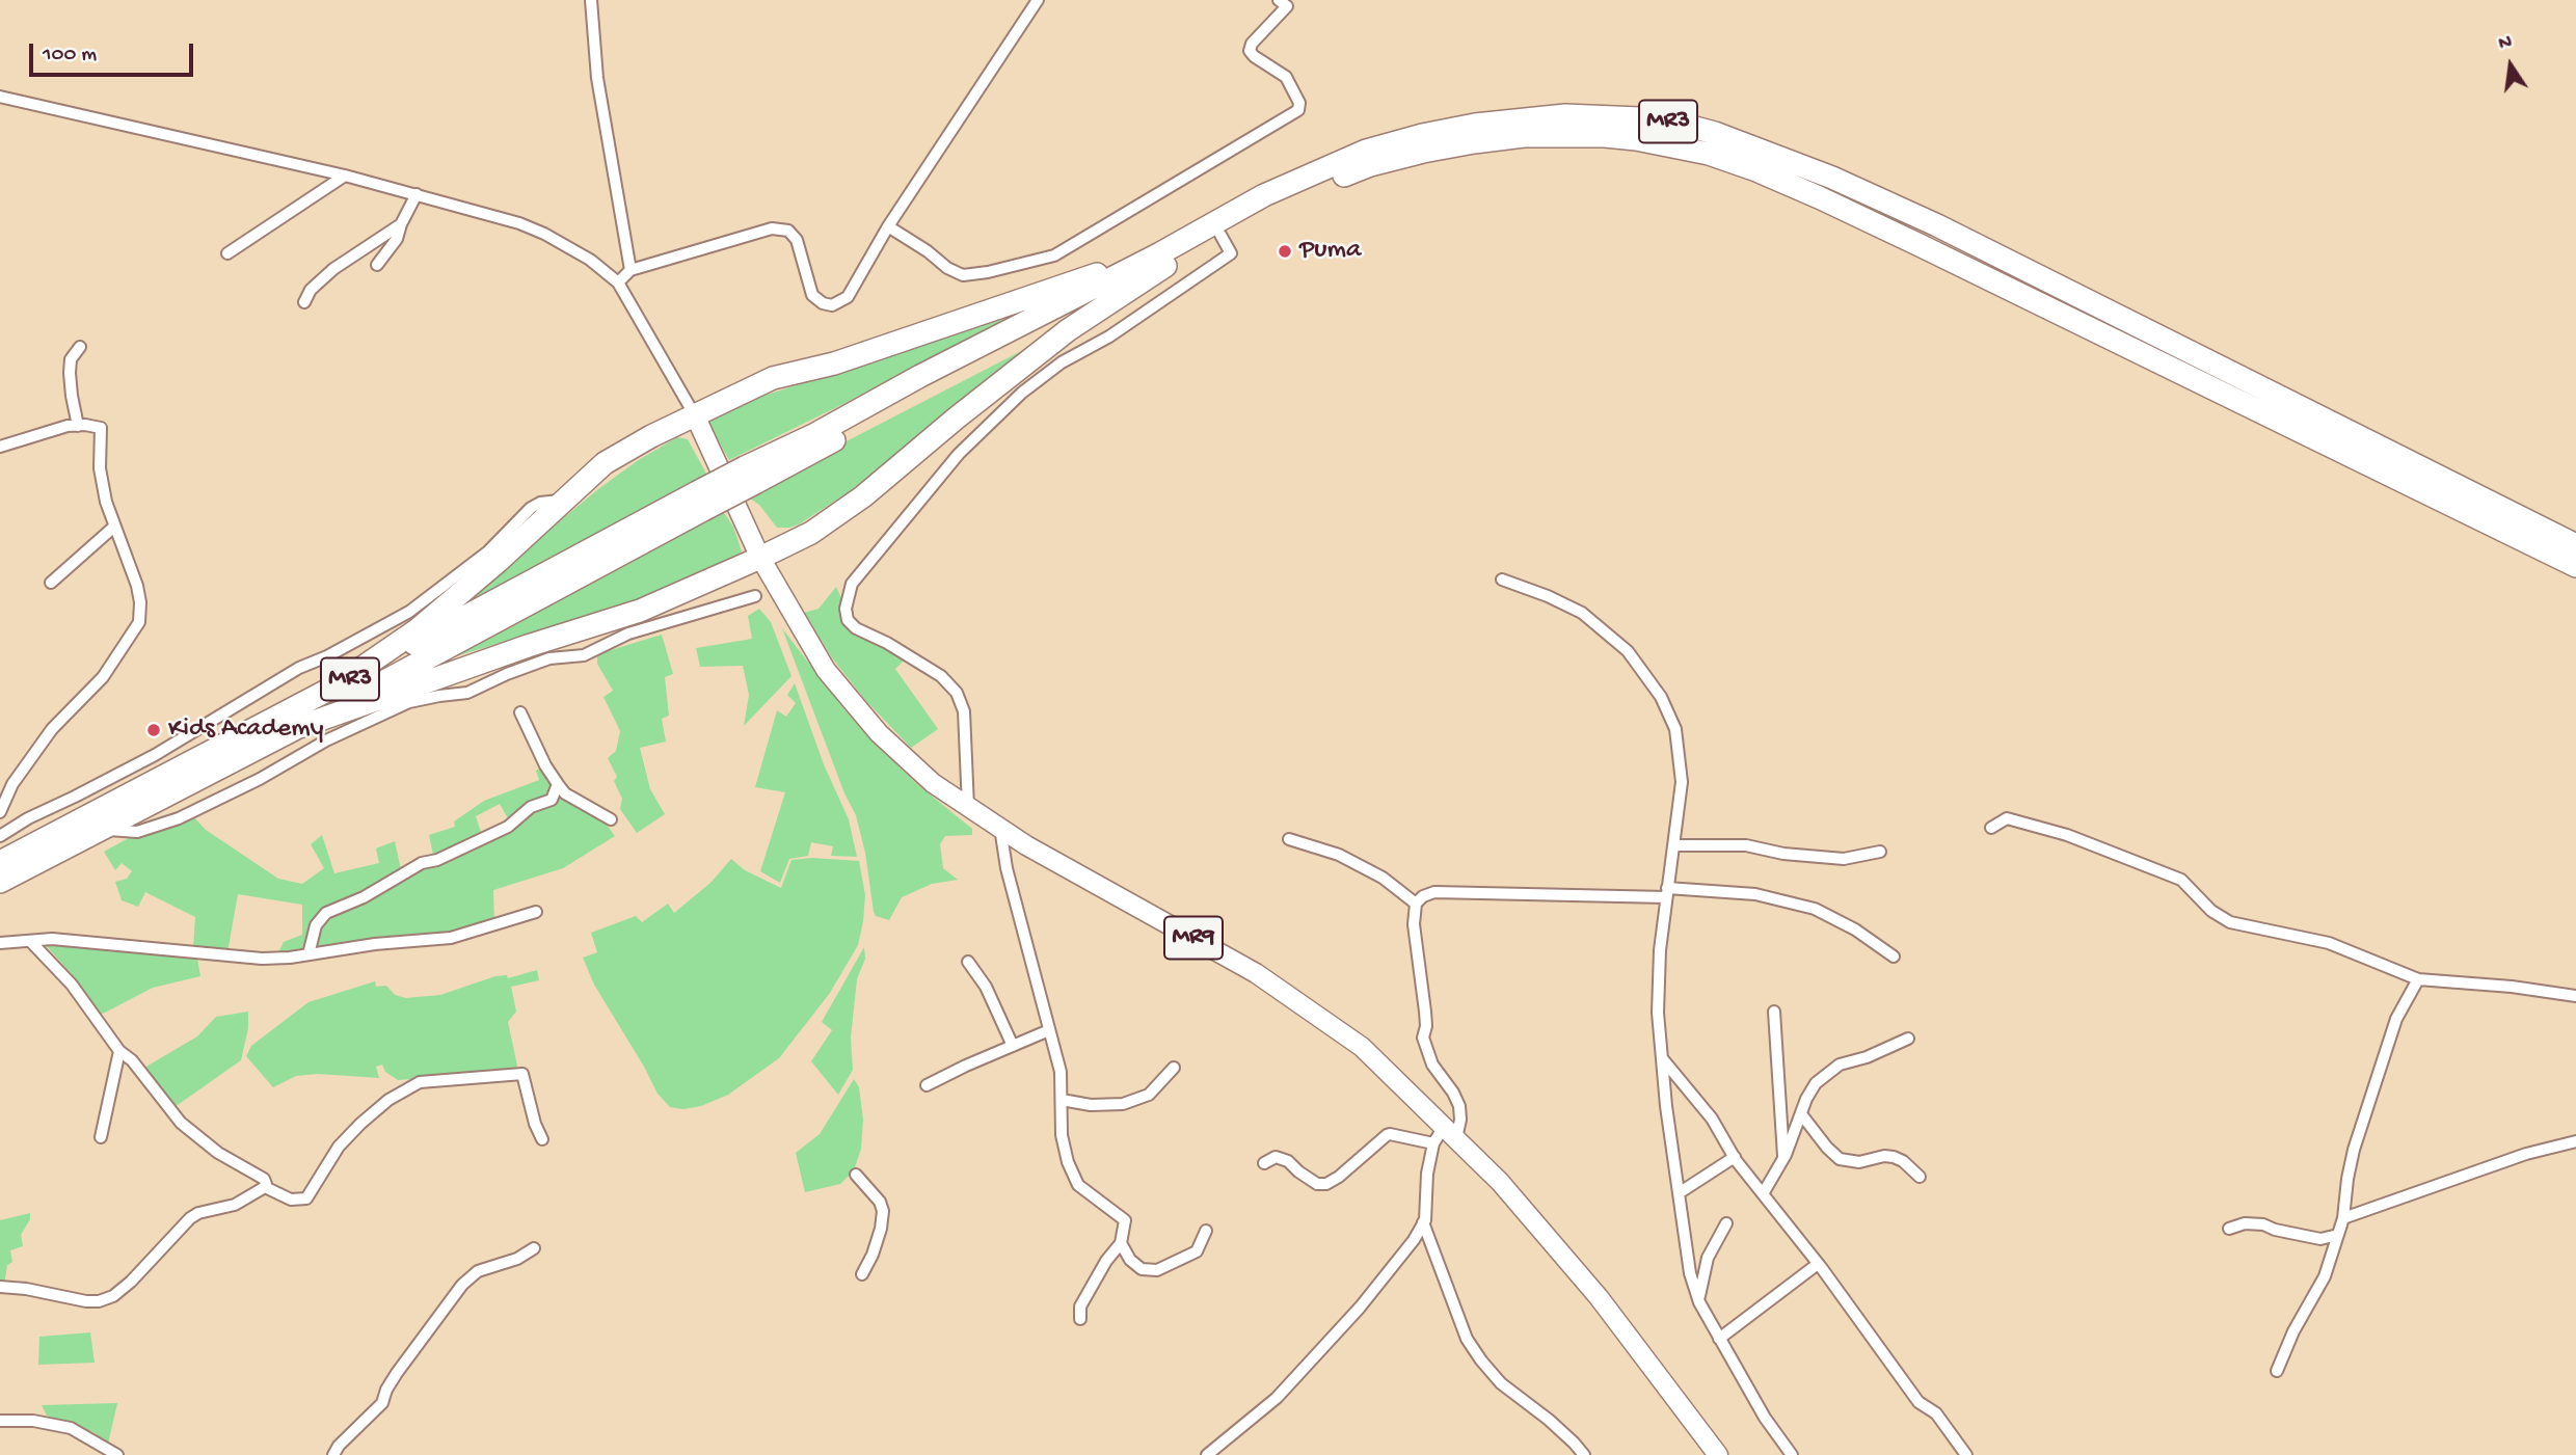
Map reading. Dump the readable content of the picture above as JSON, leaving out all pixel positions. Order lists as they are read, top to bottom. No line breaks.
{"streets":{"highway":["MR3"],"main road":["MR9"]},"places":["Puma","Kids Academy"],"scale_bar":"100 m","north":"top"}
